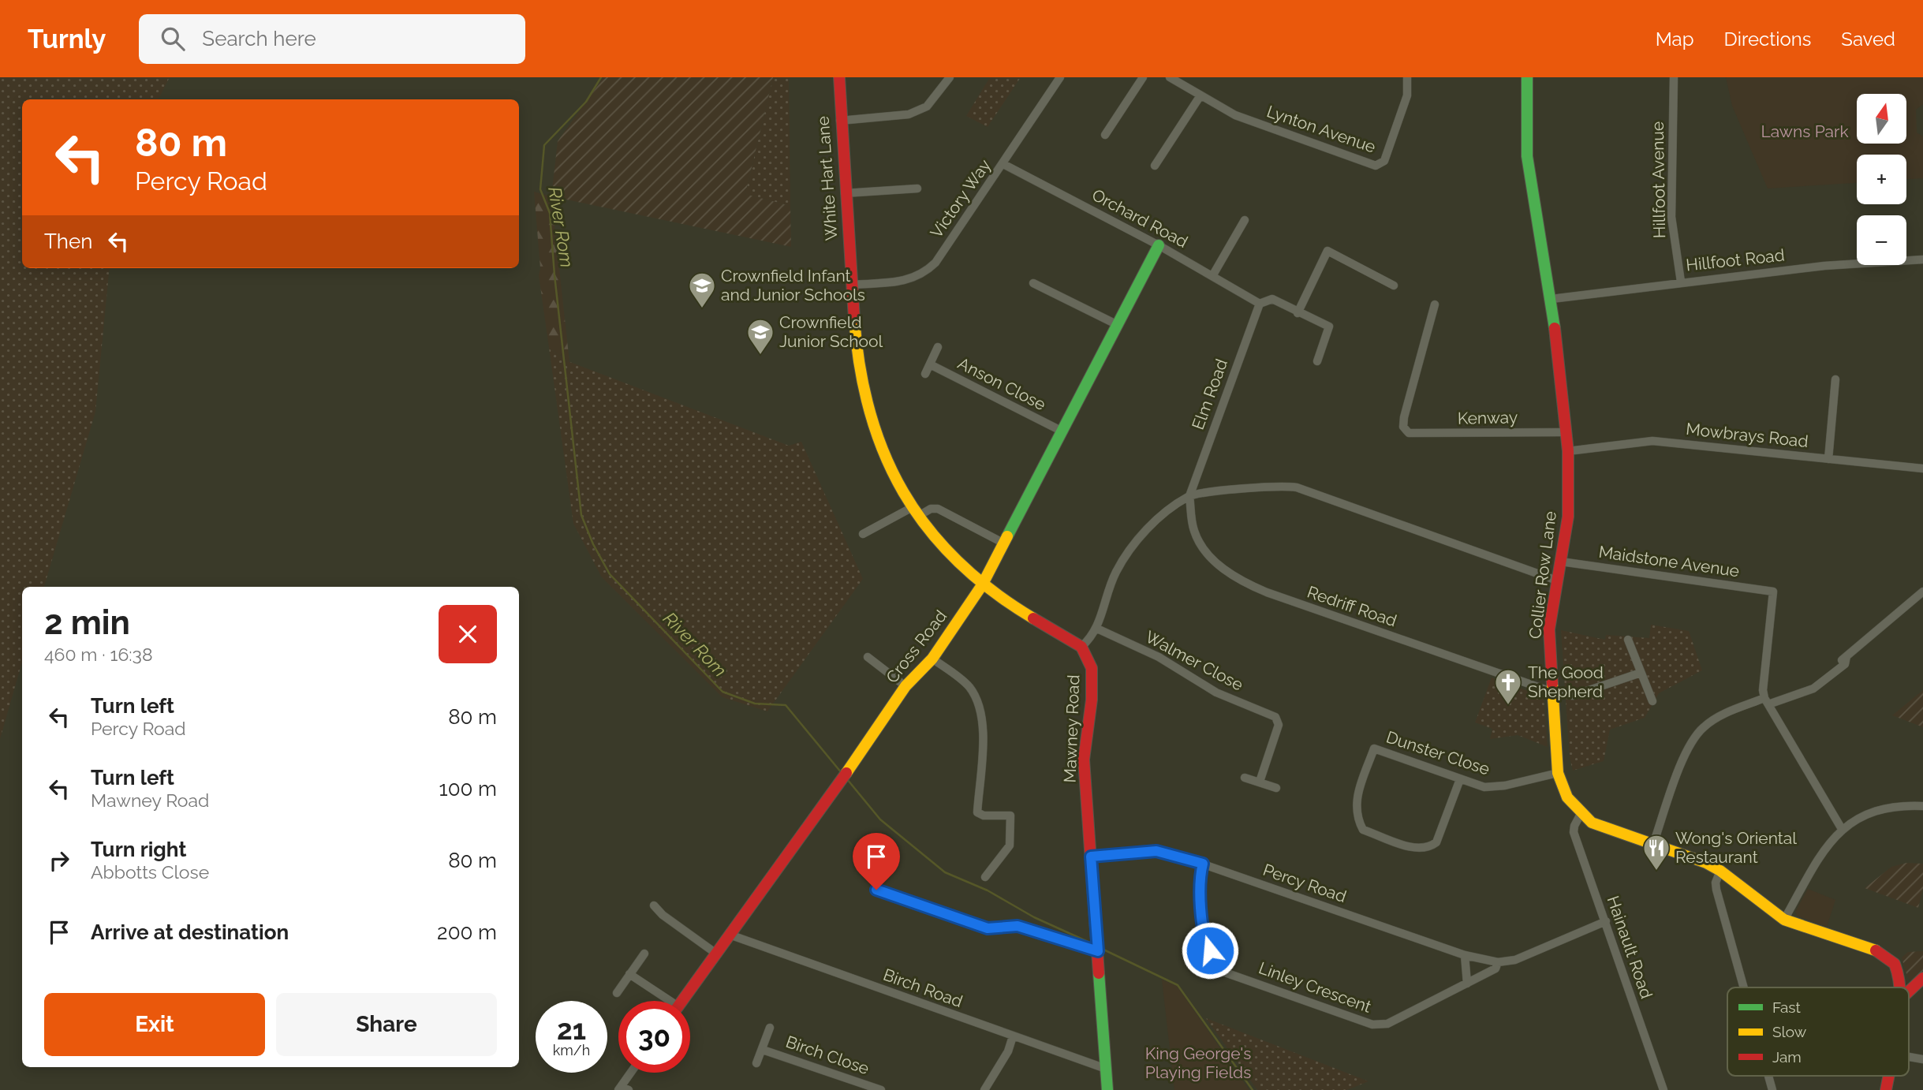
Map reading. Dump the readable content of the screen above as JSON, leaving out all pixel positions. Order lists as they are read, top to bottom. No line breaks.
{"streets":{"street":["Lynton Avenue","White Hart Lane","Hillfoot Avenue","Victory Way","Orchard Road","Hillfoot Road","Anson Close","Elm Road","Kenway","Mowbrays Road","Maidstone Avenue","Collier Row Lane","Redriff Road","Cross Road","Walmer Close","Mawney Road","Dunster Close","Percy Road","Hainault Road","Linley Crescent","Birch Road","Birch Close"]},"crossings":[["White Hart Lane","Victory Way"],["White Hart Lane","Cross Road"],["White Hart Lane","Mawney Road"],["Hillfoot Avenue","Hillfoot Road"],["Victory Way","Orchard Road"],["Orchard Road","Elm Road"],["Orchard Road","Cross Road"],["Hillfoot Road","Collier Row Lane"],["Anson Close","Cross Road"],["Elm Road","Redriff Road"],["Kenway","Collier Row Lane"],["Mowbrays Road","Collier Row Lane"],["Maidstone Avenue","Collier Row Lane"],["Collier Row Lane","Redriff Road"],["Collier Row Lane","Dunster Close"],["Collier Row Lane","Hainault Road"],["Cross Road","Birch Road"],["Mawney Road","Percy Road"],["Mawney Road","Birch Road"],["Percy Road","Linley Crescent"],["Hainault Road","Linley Crescent"]],"water":["River Rom"],"parks":["Lawns Park","King George's Playing Fields"],"places":{"school or university":["Crownfield Infant and Junior Schools","Crownfield Junior School"],"church":["The Good Shepherd"],"restaurant":["Wong's Oriental Restaurant"]},"legend":["Fast","Slow","Jam"],"north":"top","page":{"header":"Turnly","search":"Search here","nav":["Map","Directions","Saved"],"map_buttons":["+","−"],"turn":["80 m","Percy Road"],"then":"Then","heading":["2 min","460 m · 16:38"],"list":[{"name":"Turn left","note":"Percy Road","value":"80 m"},{"name":"Turn left","note":"Mawney Road","value":"100 m"},{"name":"Turn right","note":"Abbotts Close","value":"80 m"},{"name":"Arrive at destination","value":"200 m"}],"buttons":["Exit","Share"],"speed":"21 km/h","limit":"30"}}
